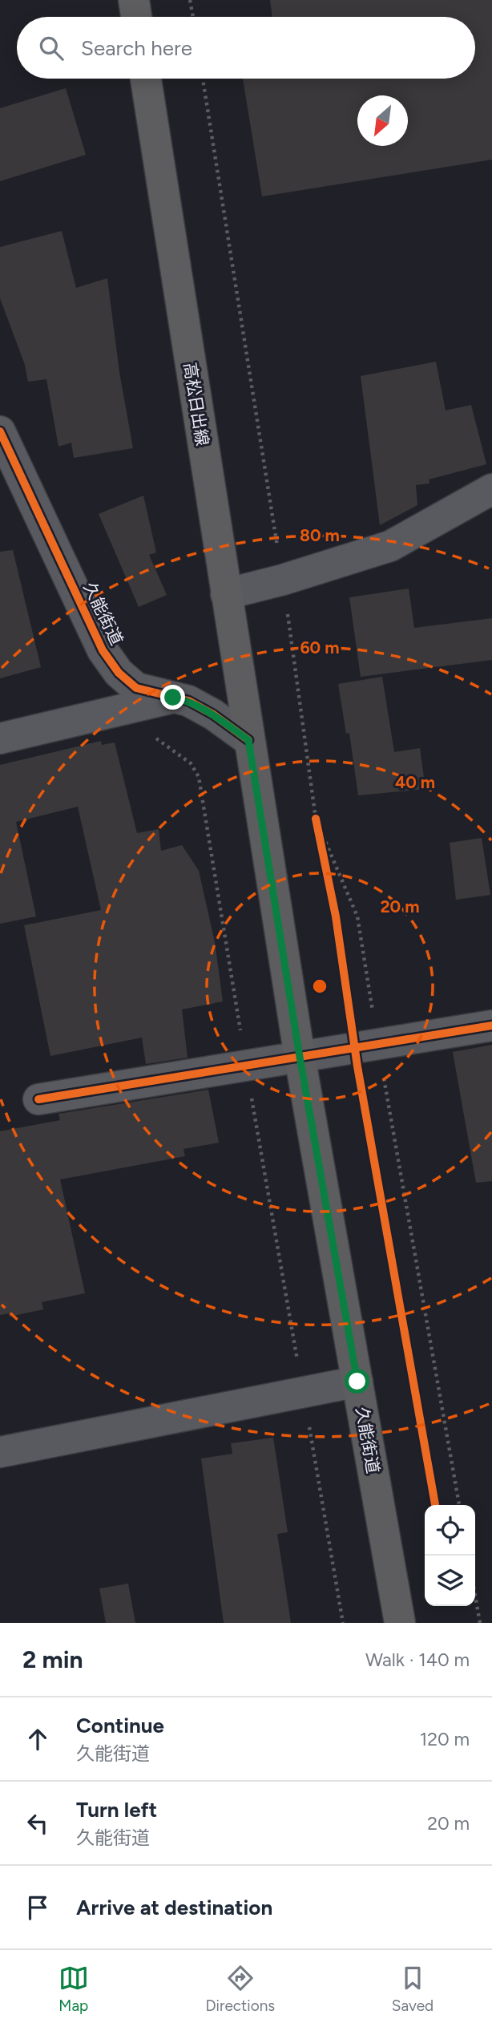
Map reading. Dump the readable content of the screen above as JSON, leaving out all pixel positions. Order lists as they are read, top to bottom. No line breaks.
{"streets":{"main road":["高松日出線","久能街道"]},"crossings":[["高松日出線","久能街道"]],"north":"bottom left","page":{"search":"Search here","heading":["2 min","Walk · 140 m"],"list":[["Continue","久能街道","120 m"],["Turn left","久能街道","20 m"],"Arrive at destination"],"nav":["Map","Directions","Saved"]},"rings":["80 m","60 m","40 m","20 m"]}
